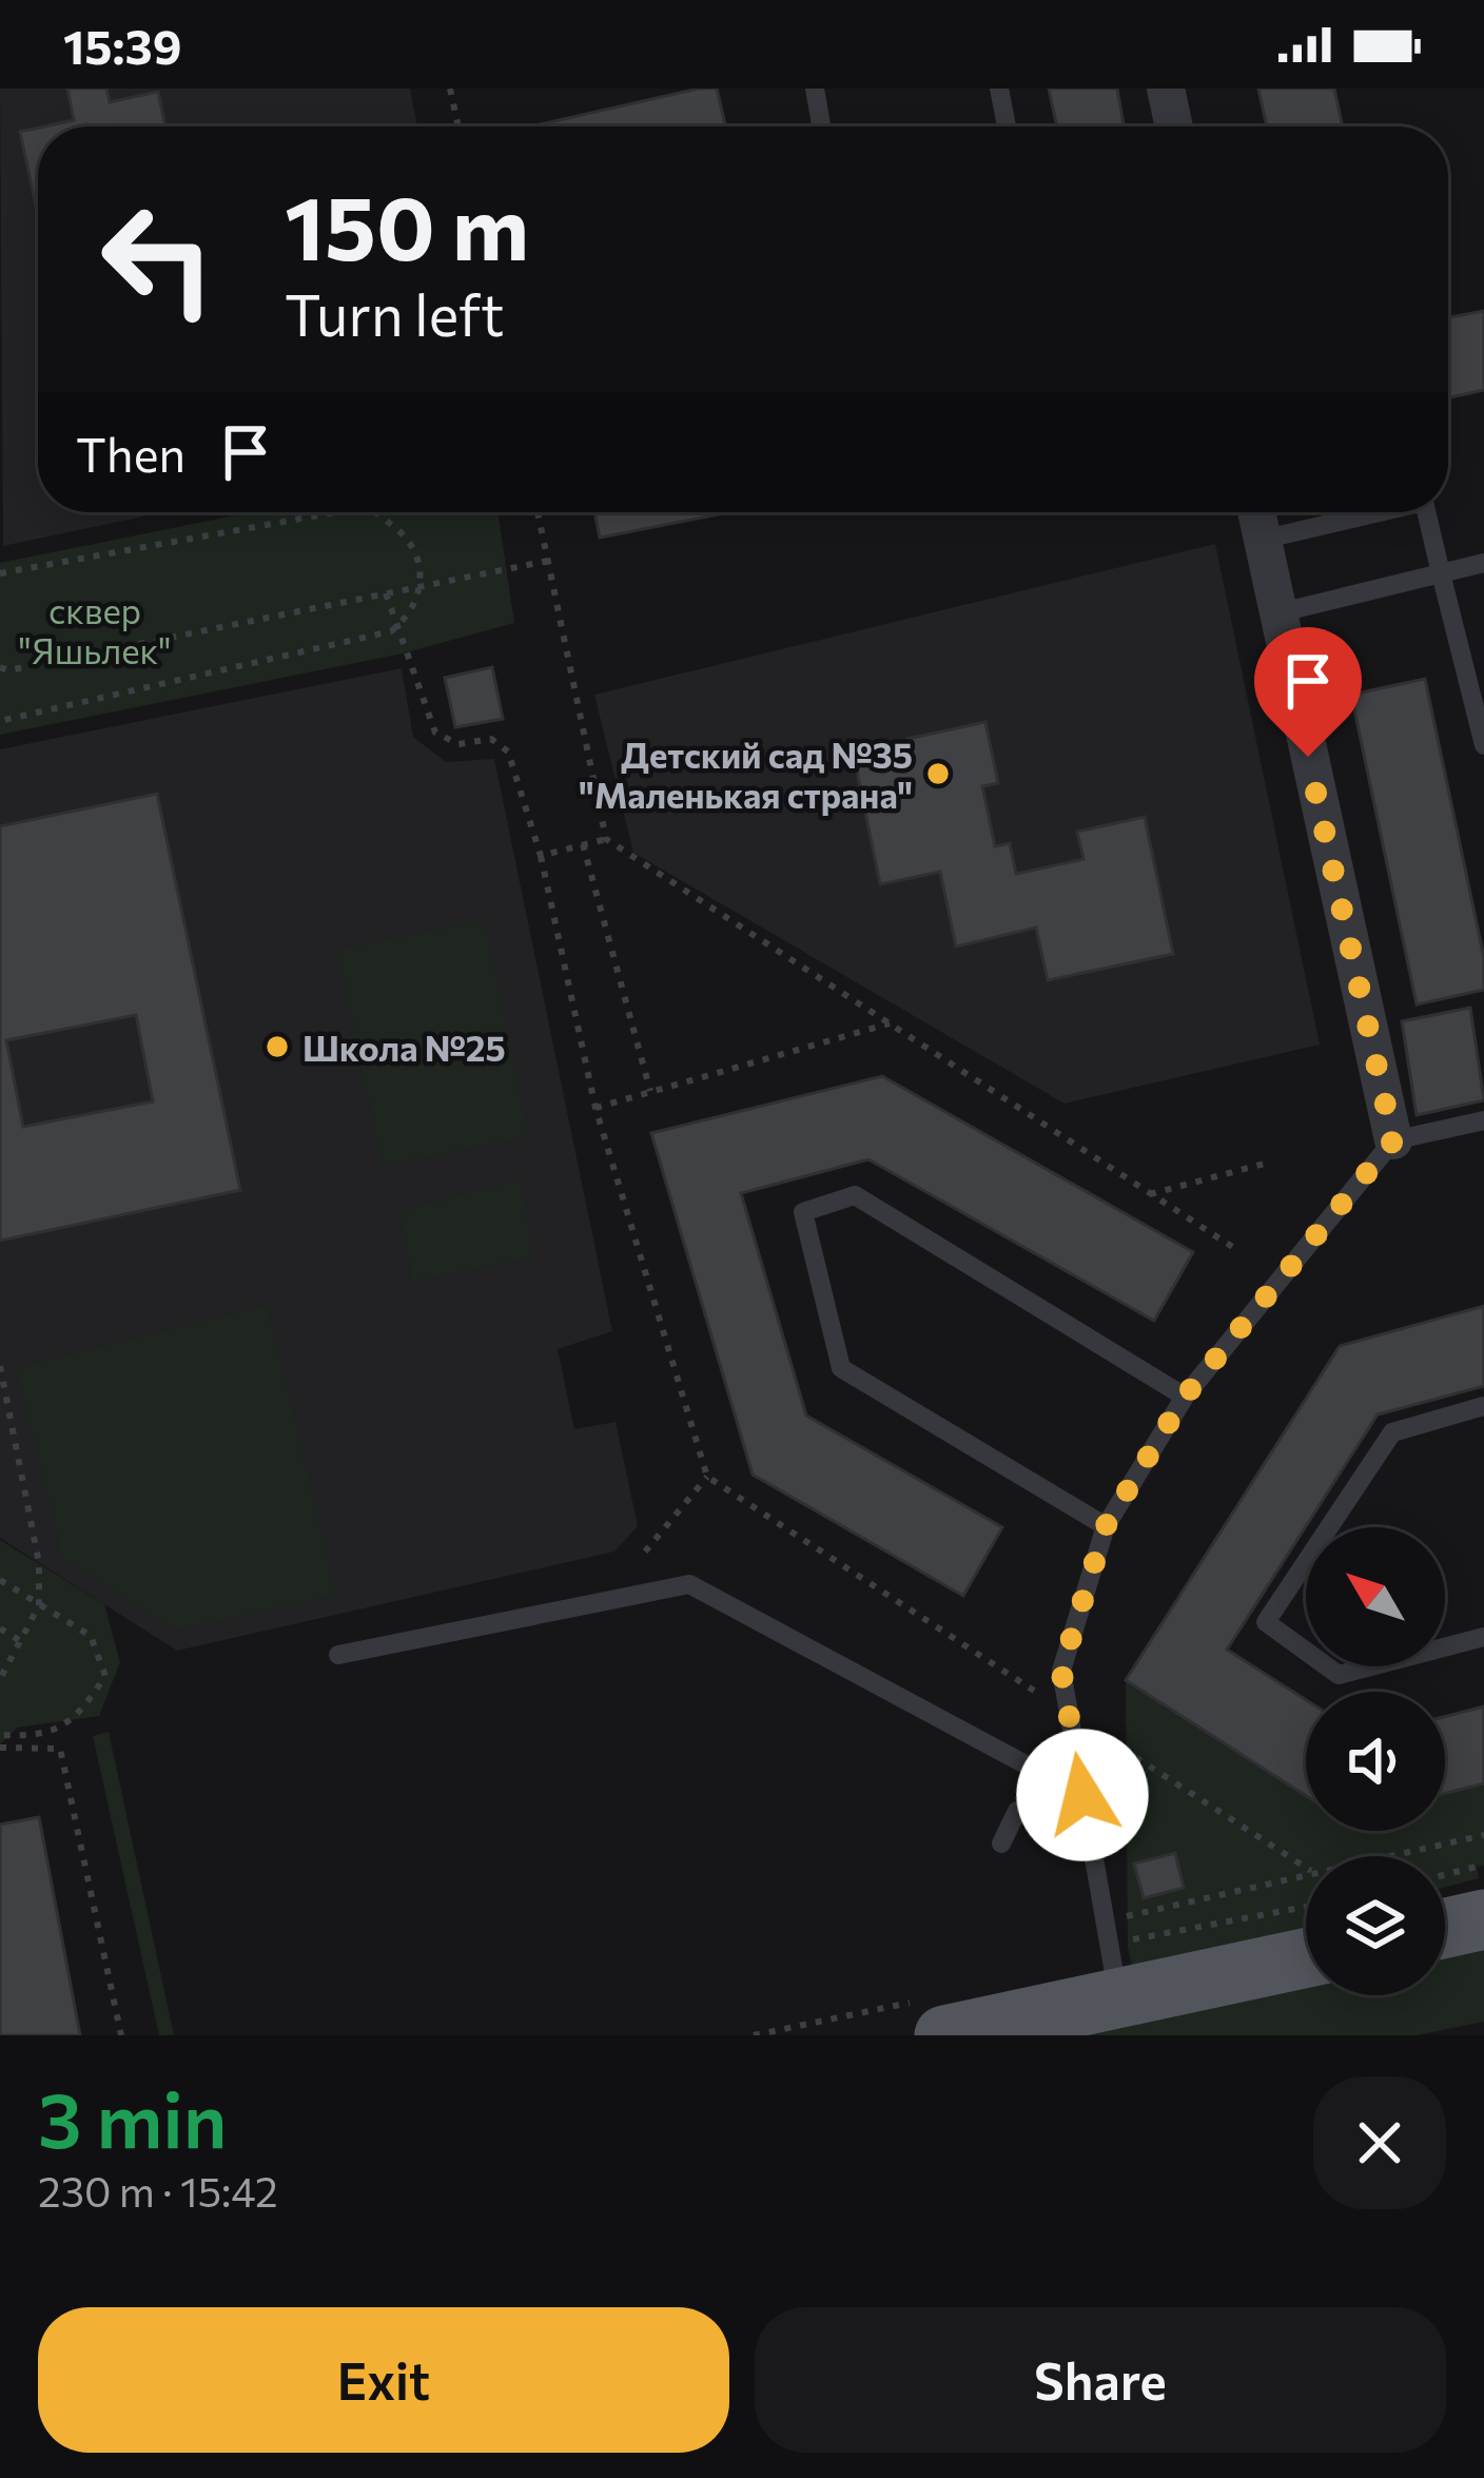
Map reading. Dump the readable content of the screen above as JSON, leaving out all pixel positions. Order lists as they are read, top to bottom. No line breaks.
{"parks":["сквер \"Яшьлек\""],"places":["Детский сад №35 \"Маленькая страна\"","Школа №25"],"north":"top left","page":{"status":"15:39","turn":["150 m","Turn left"],"then":"Then","heading":["3 min","230 m · 15:42"],"buttons":["Exit","Share"]}}
